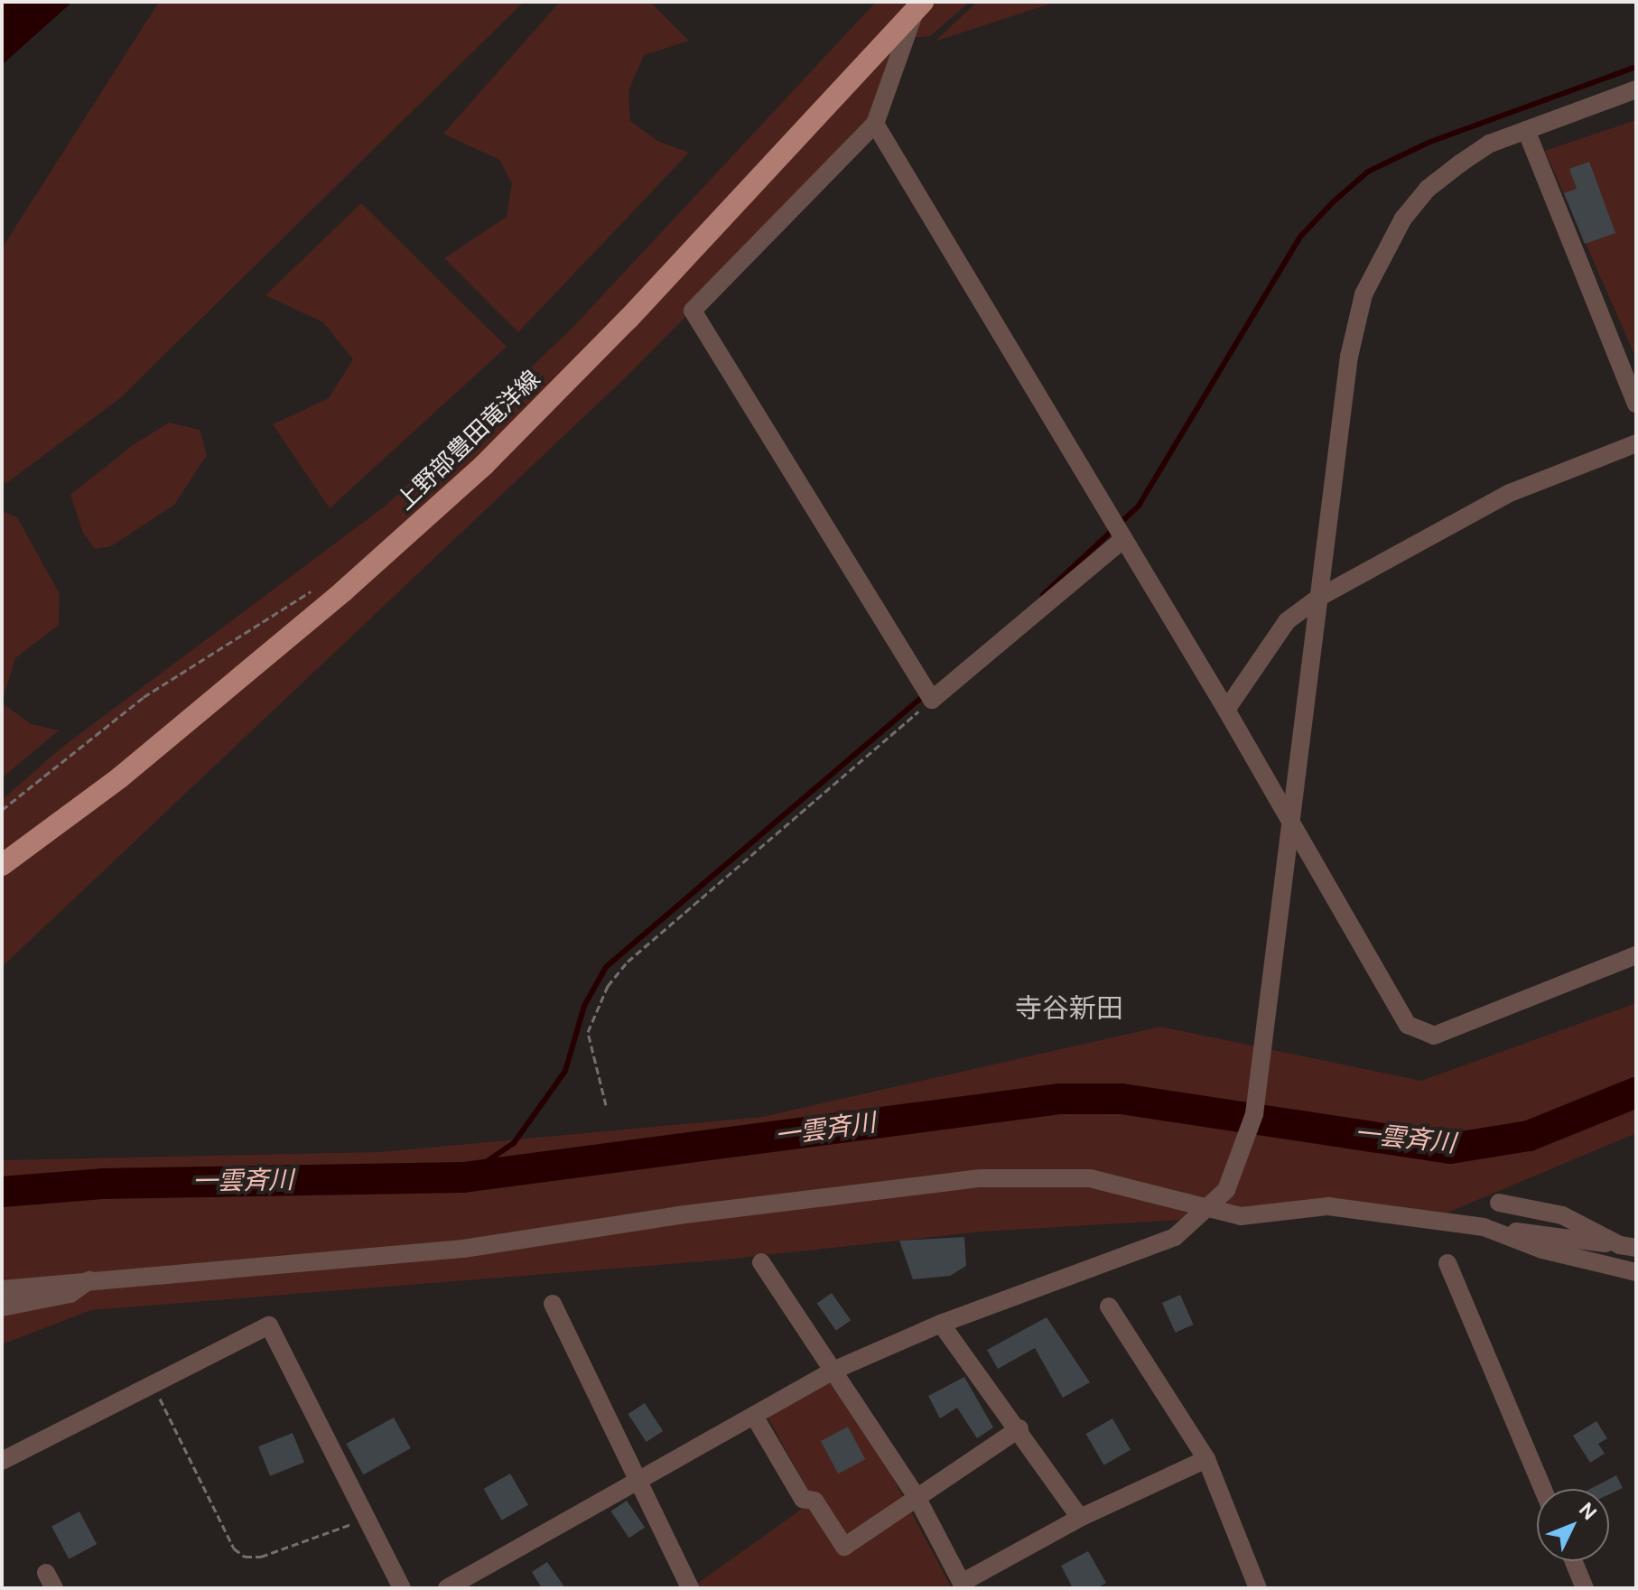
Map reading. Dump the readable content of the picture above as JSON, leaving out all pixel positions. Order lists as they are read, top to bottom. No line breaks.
{"streets":{"main road":["上野部豊田竜洋線"]},"districts":["寺谷新田"],"water":["一雲斉川"],"north":"top right"}
